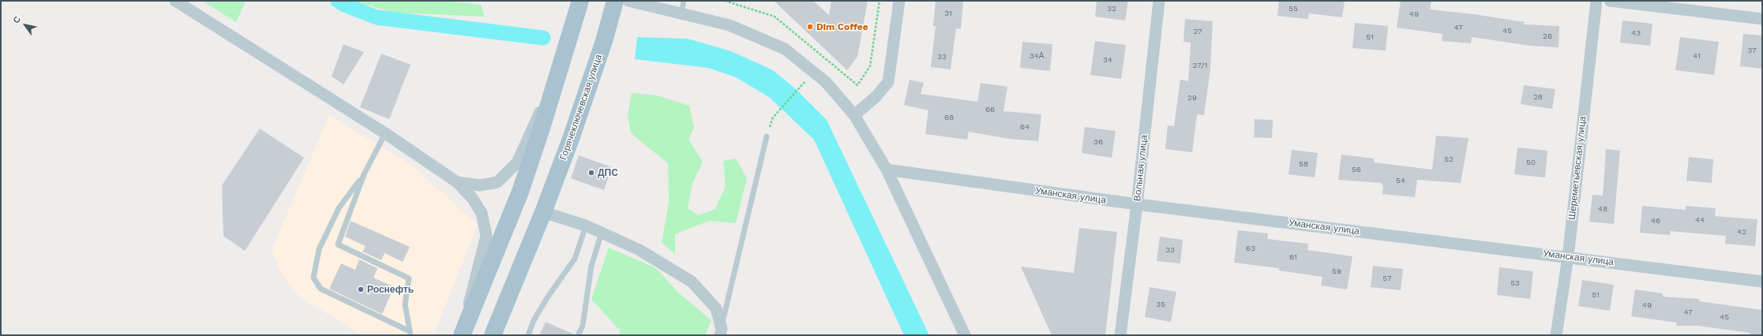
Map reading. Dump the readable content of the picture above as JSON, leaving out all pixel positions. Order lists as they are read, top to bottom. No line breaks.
{"streets":{"main road":["Горячеключевская улица"],"street":["Вольная улица","Шереметьевская улица","Уманская улица"]},"crossings":[["Вольная улица","Уманская улица"],["Шереметьевская улица","Уманская улица"]],"places":["Dim Coffee","ДПС","Роснефть"],"house_numbers":["32","55","31","49","47","45","27","43","26","51","37","34А","41","33","34","27/1","28","29","66","68","64","36","52","50","58","56","54","48","44","46","42","63","33","61","59","57","53","51","35","49","47","45"],"north":"top left"}
